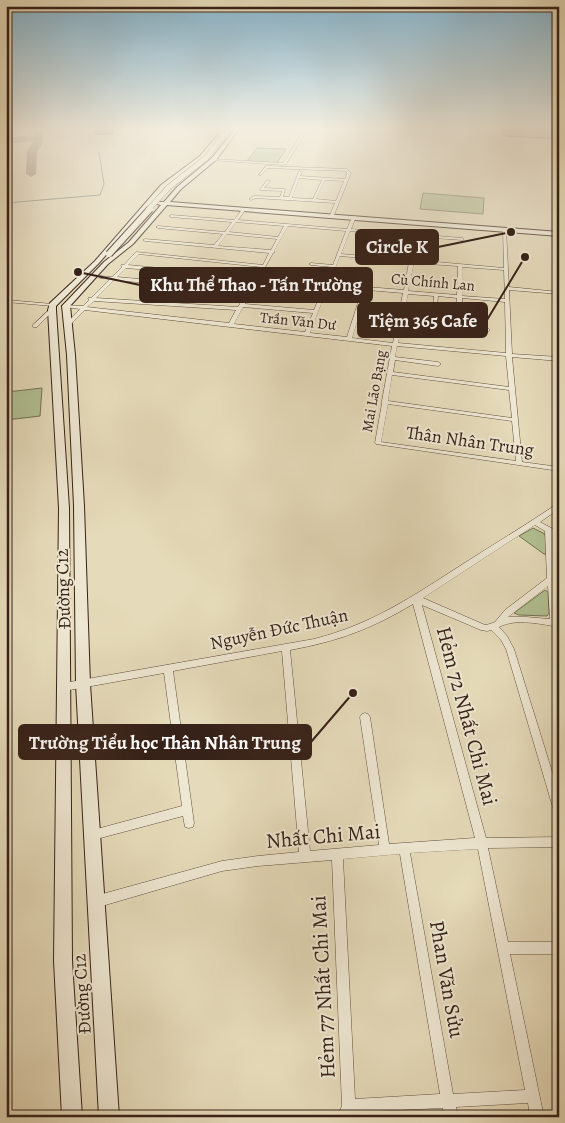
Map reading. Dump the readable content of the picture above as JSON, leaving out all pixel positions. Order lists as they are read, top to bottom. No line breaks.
{"streets":{"main road":["Đường C12"],"street":["Cù Chính Lan","Trần Văn Dư","Mai Lão Bạng","Thân Nhân Trung","Nguyễn Đức Thuận","Hẻm 72 Nhất Chi Mai","Nhất Chi Mai","Phan Văn Sửu","Hẻm 77 Nhất Chi Mai"]},"crossings":[["Cù Chính Lan","Mai Lão Bạng"],["Trần Văn Dư","Mai Lão Bạng"],["Trần Văn Dư","Đường C12"],["Mai Lão Bạng","Thân Nhân Trung"],["Đường C12","Nguyễn Đức Thuận"],["Đường C12","Nhất Chi Mai"],["Nguyễn Đức Thuận","Hẻm 72 Nhất Chi Mai"],["Hẻm 72 Nhất Chi Mai","Nhất Chi Mai"],["Nhất Chi Mai","Phan Văn Sửu"],["Nhất Chi Mai","Hẻm 77 Nhất Chi Mai"]],"places":["Circle K","Tiệm 365 Cafe","Khu Thể Thao - Tấn Trường","Trường Tiểu học Thân Nhân Trung"]}
